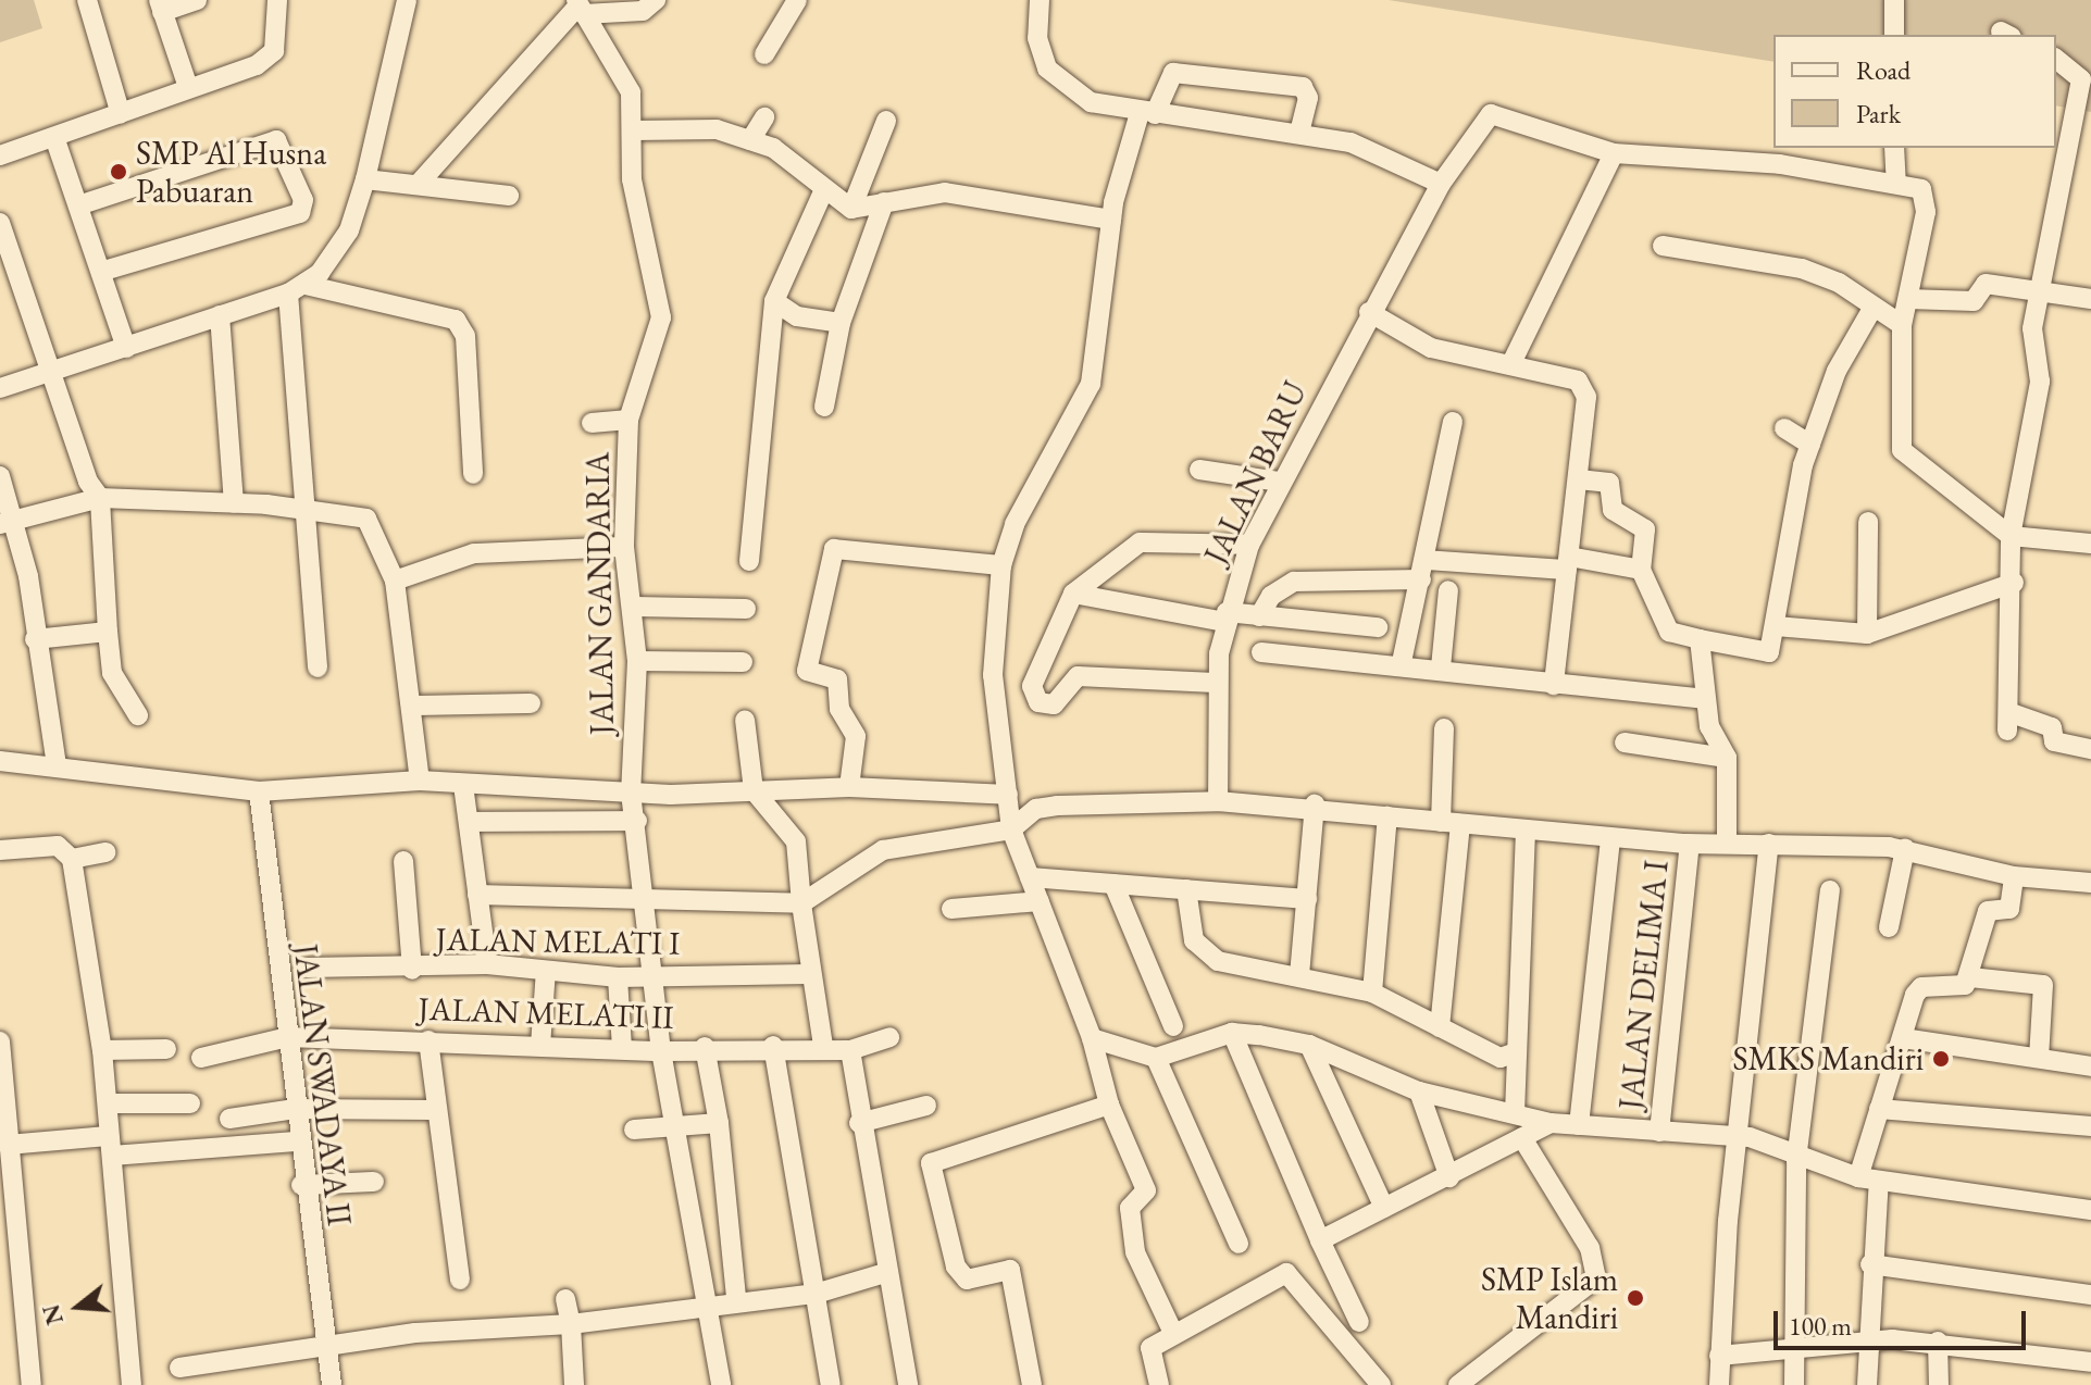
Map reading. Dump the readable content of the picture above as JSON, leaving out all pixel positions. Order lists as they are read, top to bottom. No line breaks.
{"streets":{"street":["JALAN BARU","JALAN GANDARIA","JALAN MELATI I","JALAN DELIMA I","JALAN MELATI II","JALAN SWADAYA II"]},"crossings":[["JALAN GANDARIA","JALAN MELATI I"],["JALAN GANDARIA","JALAN MELATI II"],["JALAN MELATI II","JALAN SWADAYA II"]],"places":["SMP Al Husna Pabuaran","SMKS Mandiri","SMP Islam Mandiri"],"legend":["Road","Park"],"scale_bar":"100 m","north":"left"}
